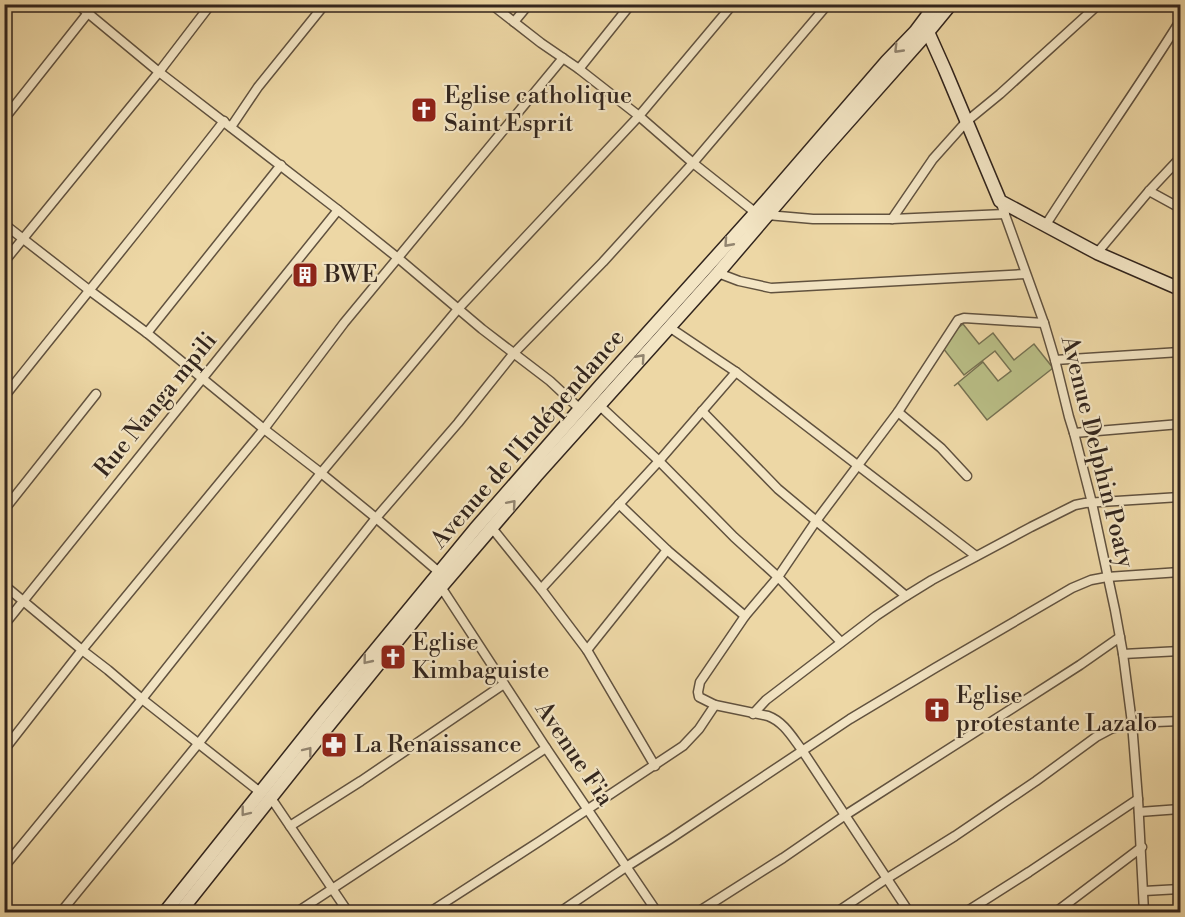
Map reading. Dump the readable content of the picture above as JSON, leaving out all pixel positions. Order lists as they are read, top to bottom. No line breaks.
{"streets":{"street":["Rue Nanga mpili","Avenue de l'Indépendance","Avenue Delphin Poaty","Avenue Fia"]},"crossings":[["Avenue de l'Indépendance","Avenue Delphin Poaty"],["Avenue de l'Indépendance","Avenue Fia"]],"places":{"church":["Eglise catholique Saint Esprit","Eglise Kimbaguiste","Eglise protestante Lazalo"],"building":["BWE"],"pharmacy":["La Renaissance"]}}
